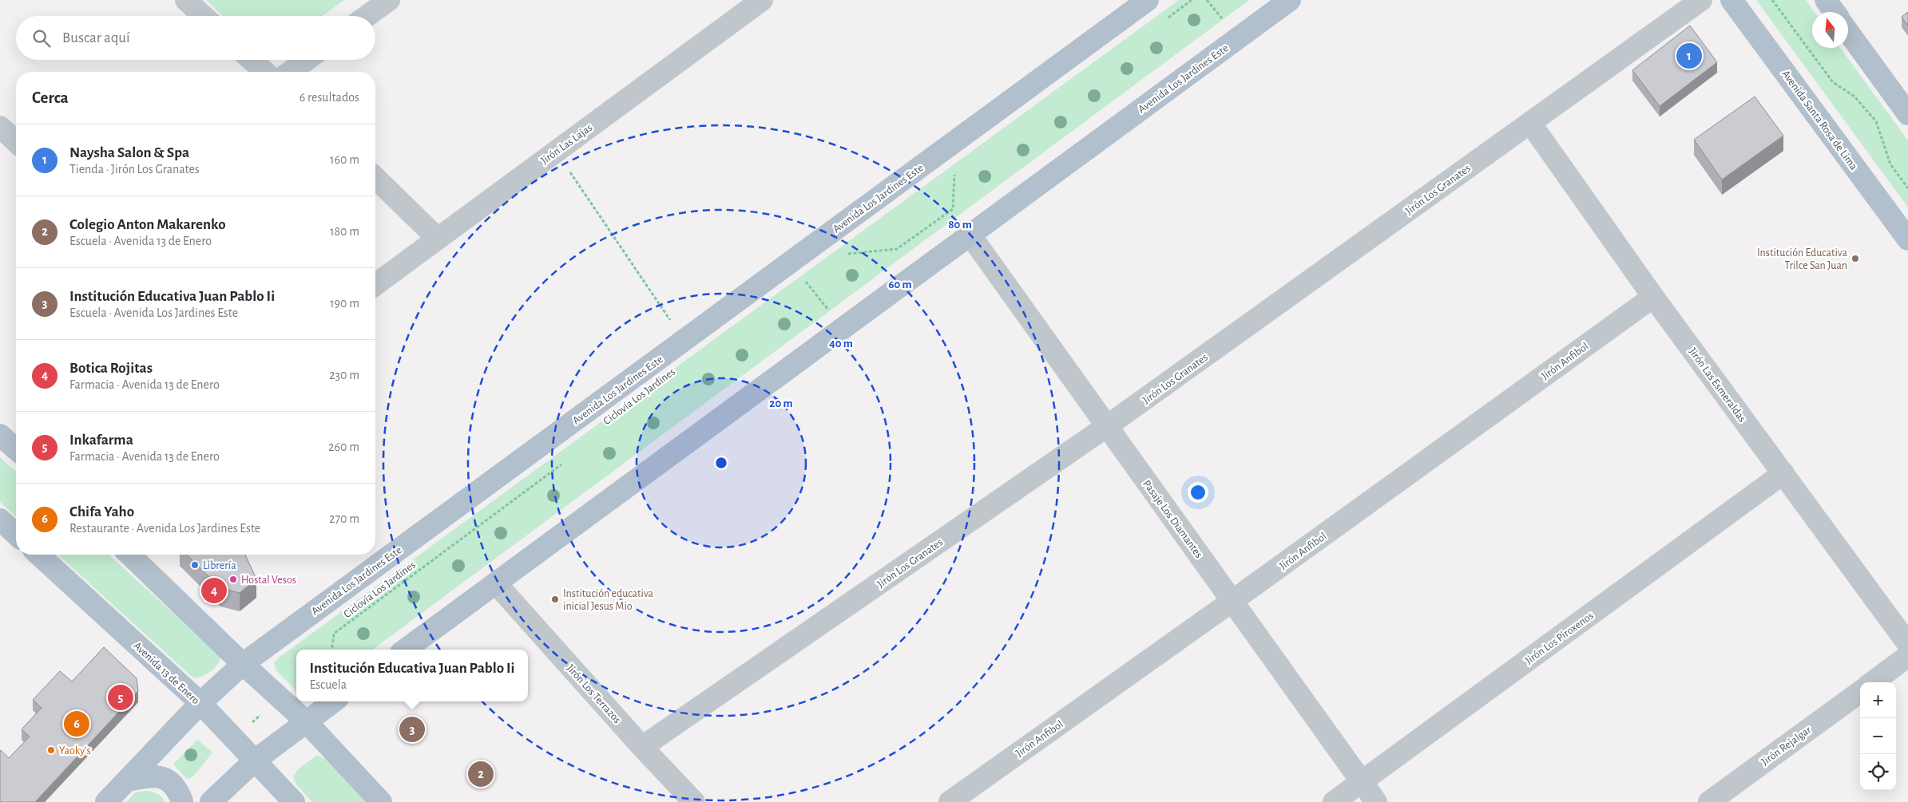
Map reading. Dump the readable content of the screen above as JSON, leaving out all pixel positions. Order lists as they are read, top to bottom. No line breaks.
{"streets":{"main road":["Avenida Los Jardines Este","Avenida Santa Rosa de Lima","Avenida 13 de Enero"],"street":["Jirón Las Lajas","Jirón Los Granates","Jirón Anfibol","Jirón Las Esmeraldas","Pasaje Los Diamantes","Jirón Los Piroxenos","Jirón Los Terrazos","Jirón Rejalgar"],"path":["Ciclovía Los Jardines"]},"crossings":[["Avenida Los Jardines Este","Pasaje Los Diamantes"],["Avenida Los Jardines Este","Avenida 13 de Enero"],["Avenida Los Jardines Este","Jirón Los Terrazos"],["Jirón Los Granates","Jirón Las Esmeraldas"],["Jirón Los Granates","Pasaje Los Diamantes"],["Jirón Los Granates","Jirón Los Terrazos"],["Jirón Anfibol","Jirón Las Esmeraldas"],["Jirón Anfibol","Pasaje Los Diamantes"],["Jirón Las Esmeraldas","Jirón Los Piroxenos"],["Pasaje Los Diamantes","Jirón Los Piroxenos"]],"places":["Institución Educativa Trilce San Juan","Librería","Hostal Vesos","Institución educativa inicial Jesus Mio","Yaoky's"],"north":"top","page":{"search":"Buscar aquí","pins":["1","4","5","6","3","2"],"heading":["Cerca","6 resultados"],"list":[{"mark":"1","name":"Naysha Salon & Spa","note":"Tienda · Jirón Los Granates","value":"160 m"},{"mark":"2","name":"Colegio Anton Makarenko","note":"Escuela · Avenida 13 de Enero","value":"180 m"},{"mark":"3","name":"Institución Educativa Juan Pablo Ii","note":"Escuela · Avenida Los Jardines Este","value":"190 m"},{"mark":"4","name":"Botica Rojitas","note":"Farmacia · Avenida 13 de Enero","value":"230 m"},{"mark":"5","name":"Inkafarma","note":"Farmacia · Avenida 13 de Enero","value":"260 m"},{"mark":"6","name":"Chifa Yaho","note":"Restaurante · Avenida Los Jardines Este","value":"270 m"}],"popup":["Institución Educativa Juan Pablo Ii","Escuela"],"map_buttons":["+","−"]},"rings":["80 m","60 m","40 m","20 m"]}
